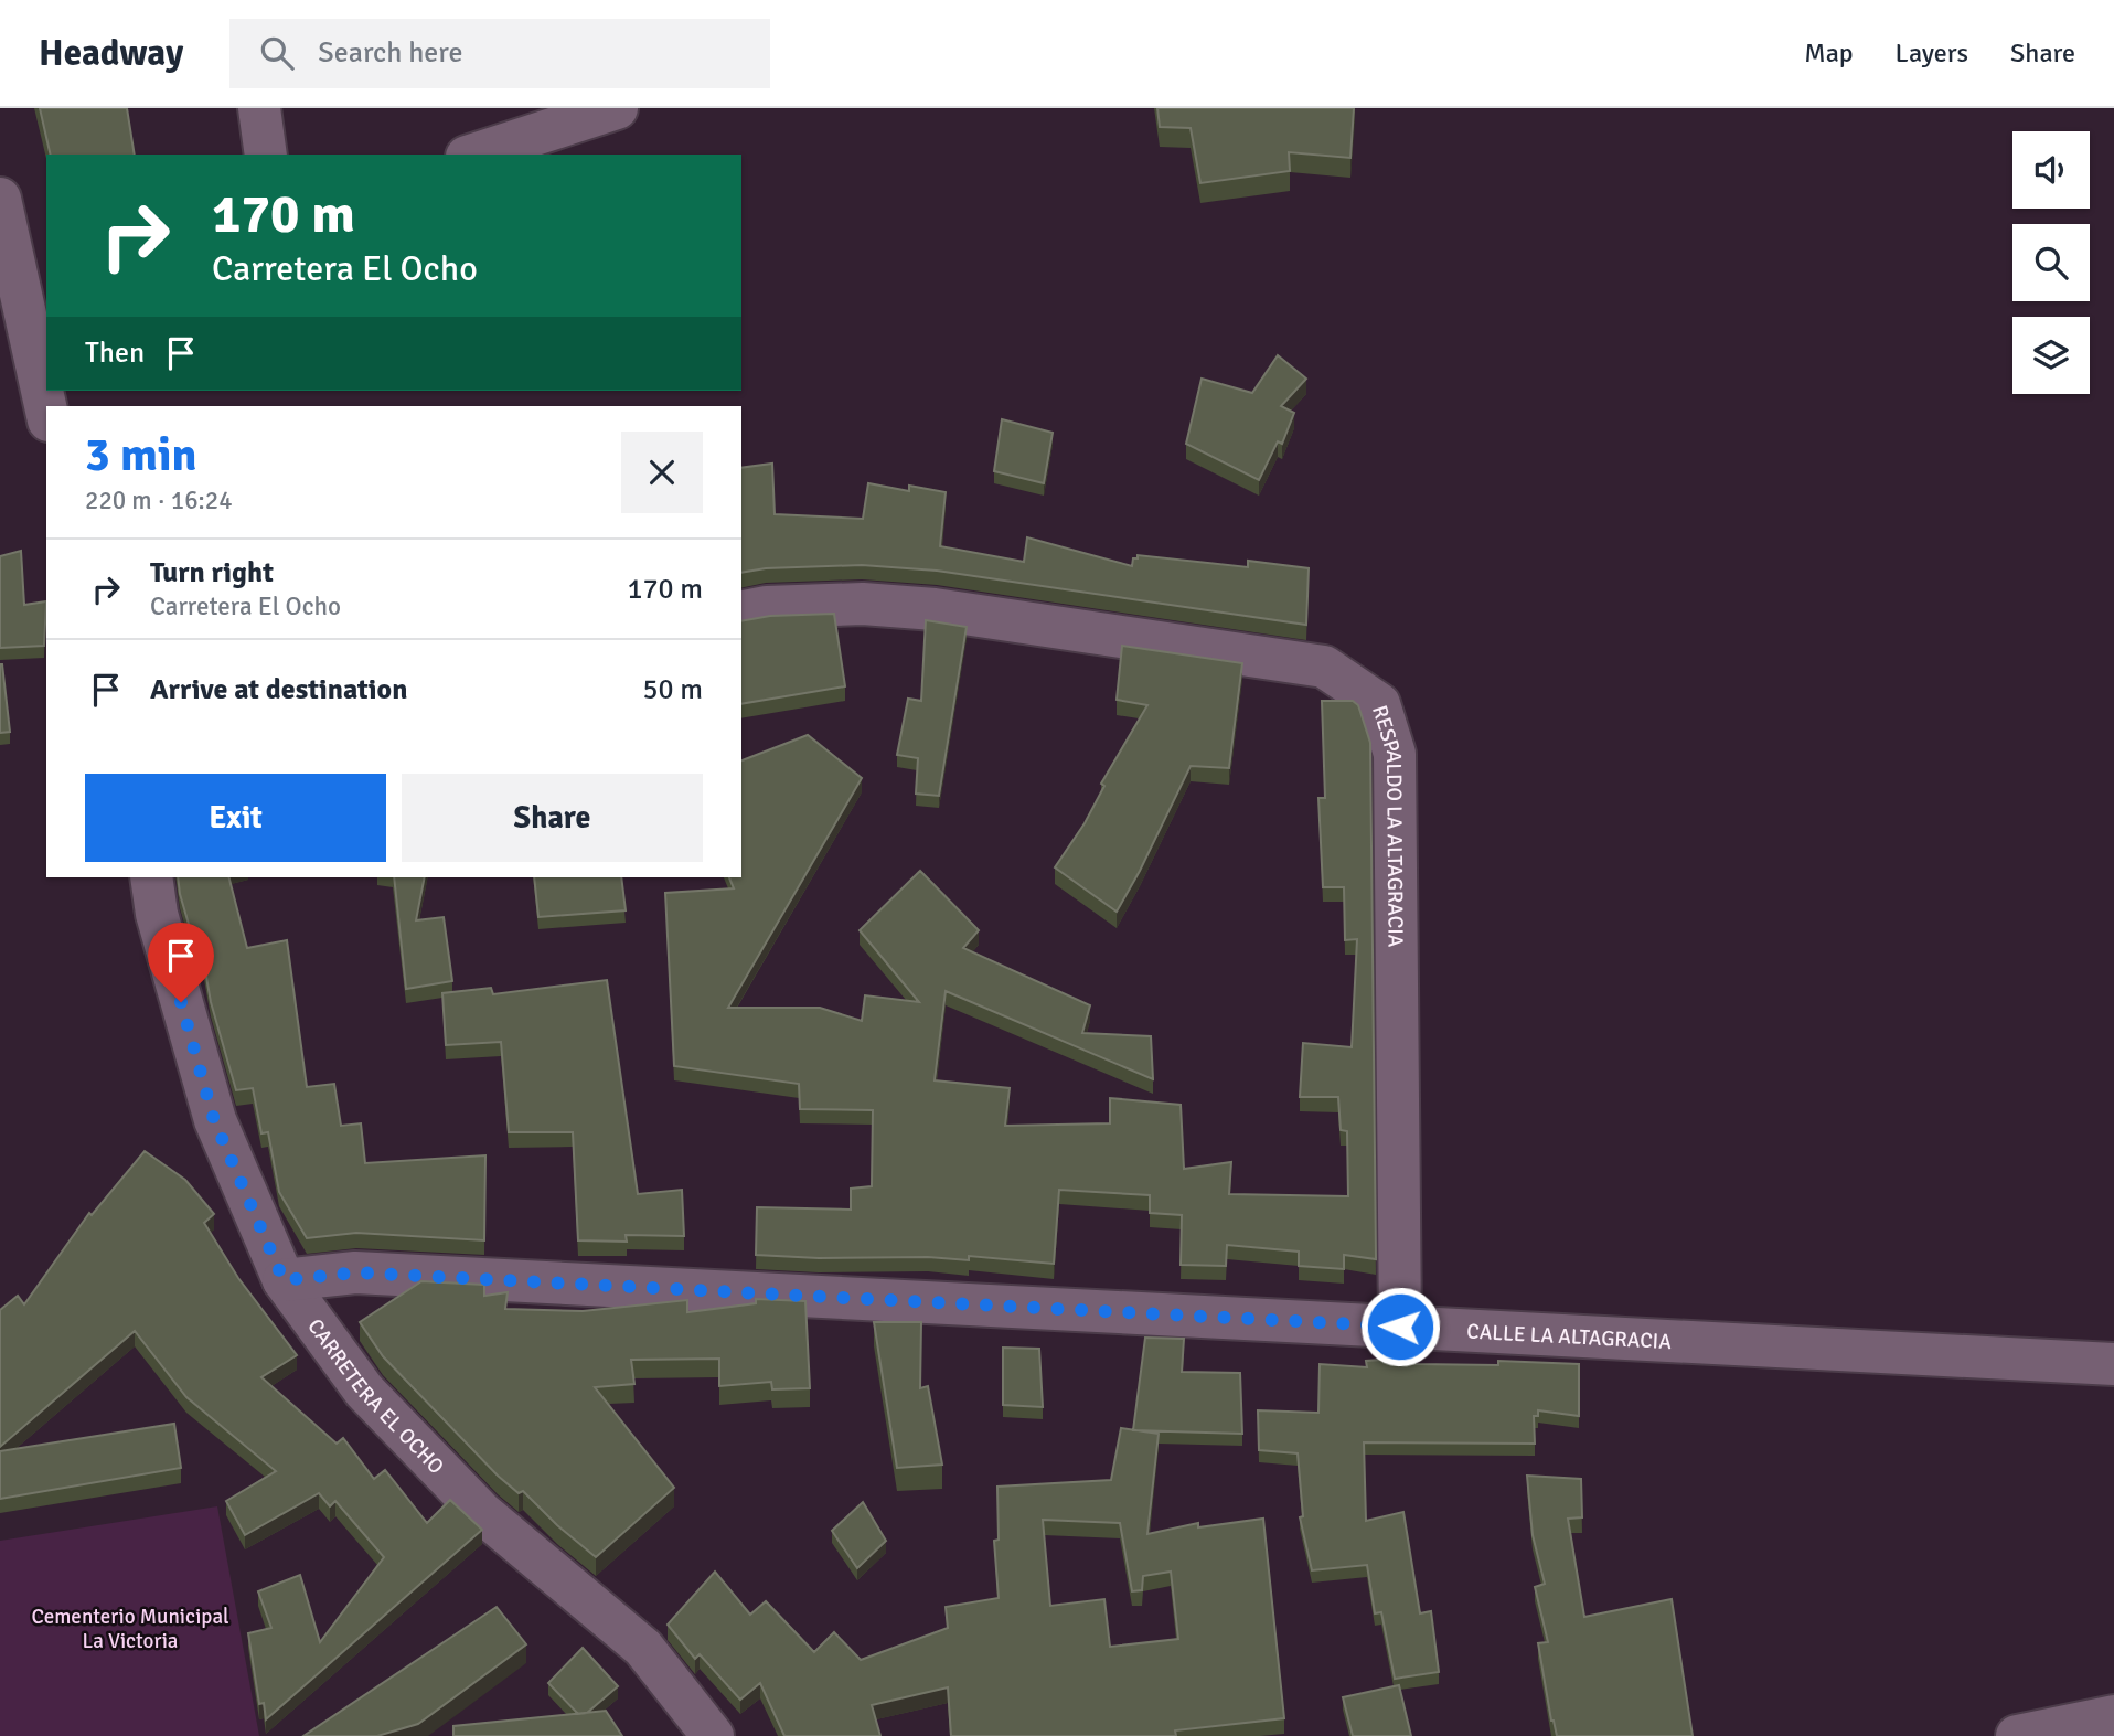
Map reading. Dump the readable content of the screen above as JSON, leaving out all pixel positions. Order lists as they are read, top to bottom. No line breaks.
{"streets":{"street":["RESPALDO LA ALTAGRACIA","CALLE LA ALTAGRACIA","CARRETERA EL OCHO"]},"crossings":[["RESPALDO LA ALTAGRACIA","CALLE LA ALTAGRACIA"],["CALLE LA ALTAGRACIA","CARRETERA EL OCHO"]],"parks":["Cementerio Municipal La Victoria"],"page":{"header":"Headway","search":"Search here","nav":["Map","Layers","Share"],"turn":["170 m","Carretera El Ocho"],"then":"Then","heading":["3 min","220 m · 16:24"],"list":[{"name":"Turn right","note":"Carretera El Ocho","value":"170 m"},{"name":"Arrive at destination","value":"50 m"}],"buttons":["Exit","Share"]}}
